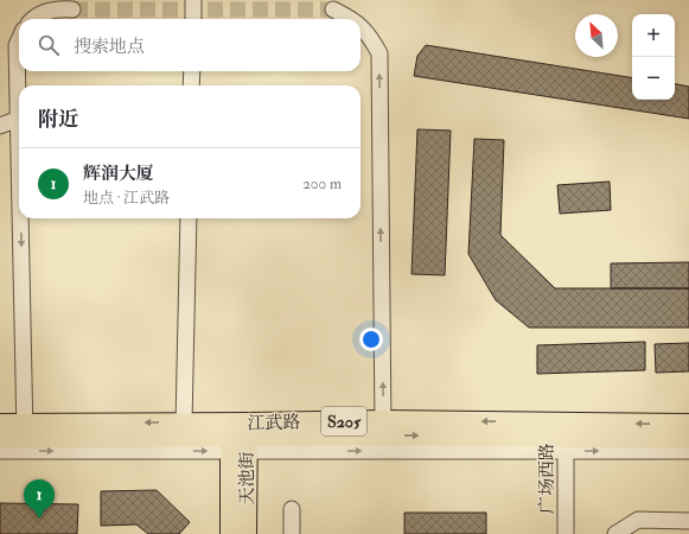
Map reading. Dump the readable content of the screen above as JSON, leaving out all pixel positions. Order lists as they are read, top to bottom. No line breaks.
{"streets":{"main road":["S205","江武路","天池街"],"street":["广场西路"]},"crossings":[["江武路","天池街"],["江武路","广场西路"]],"north":"top left","page":{"map_buttons":["+","−"],"search":"搜索地点","heading":"附近","list":[{"mark":"1","name":"辉润大厦","note":"地点 · 江武路","value":"200 m"}],"pins":"1"}}
